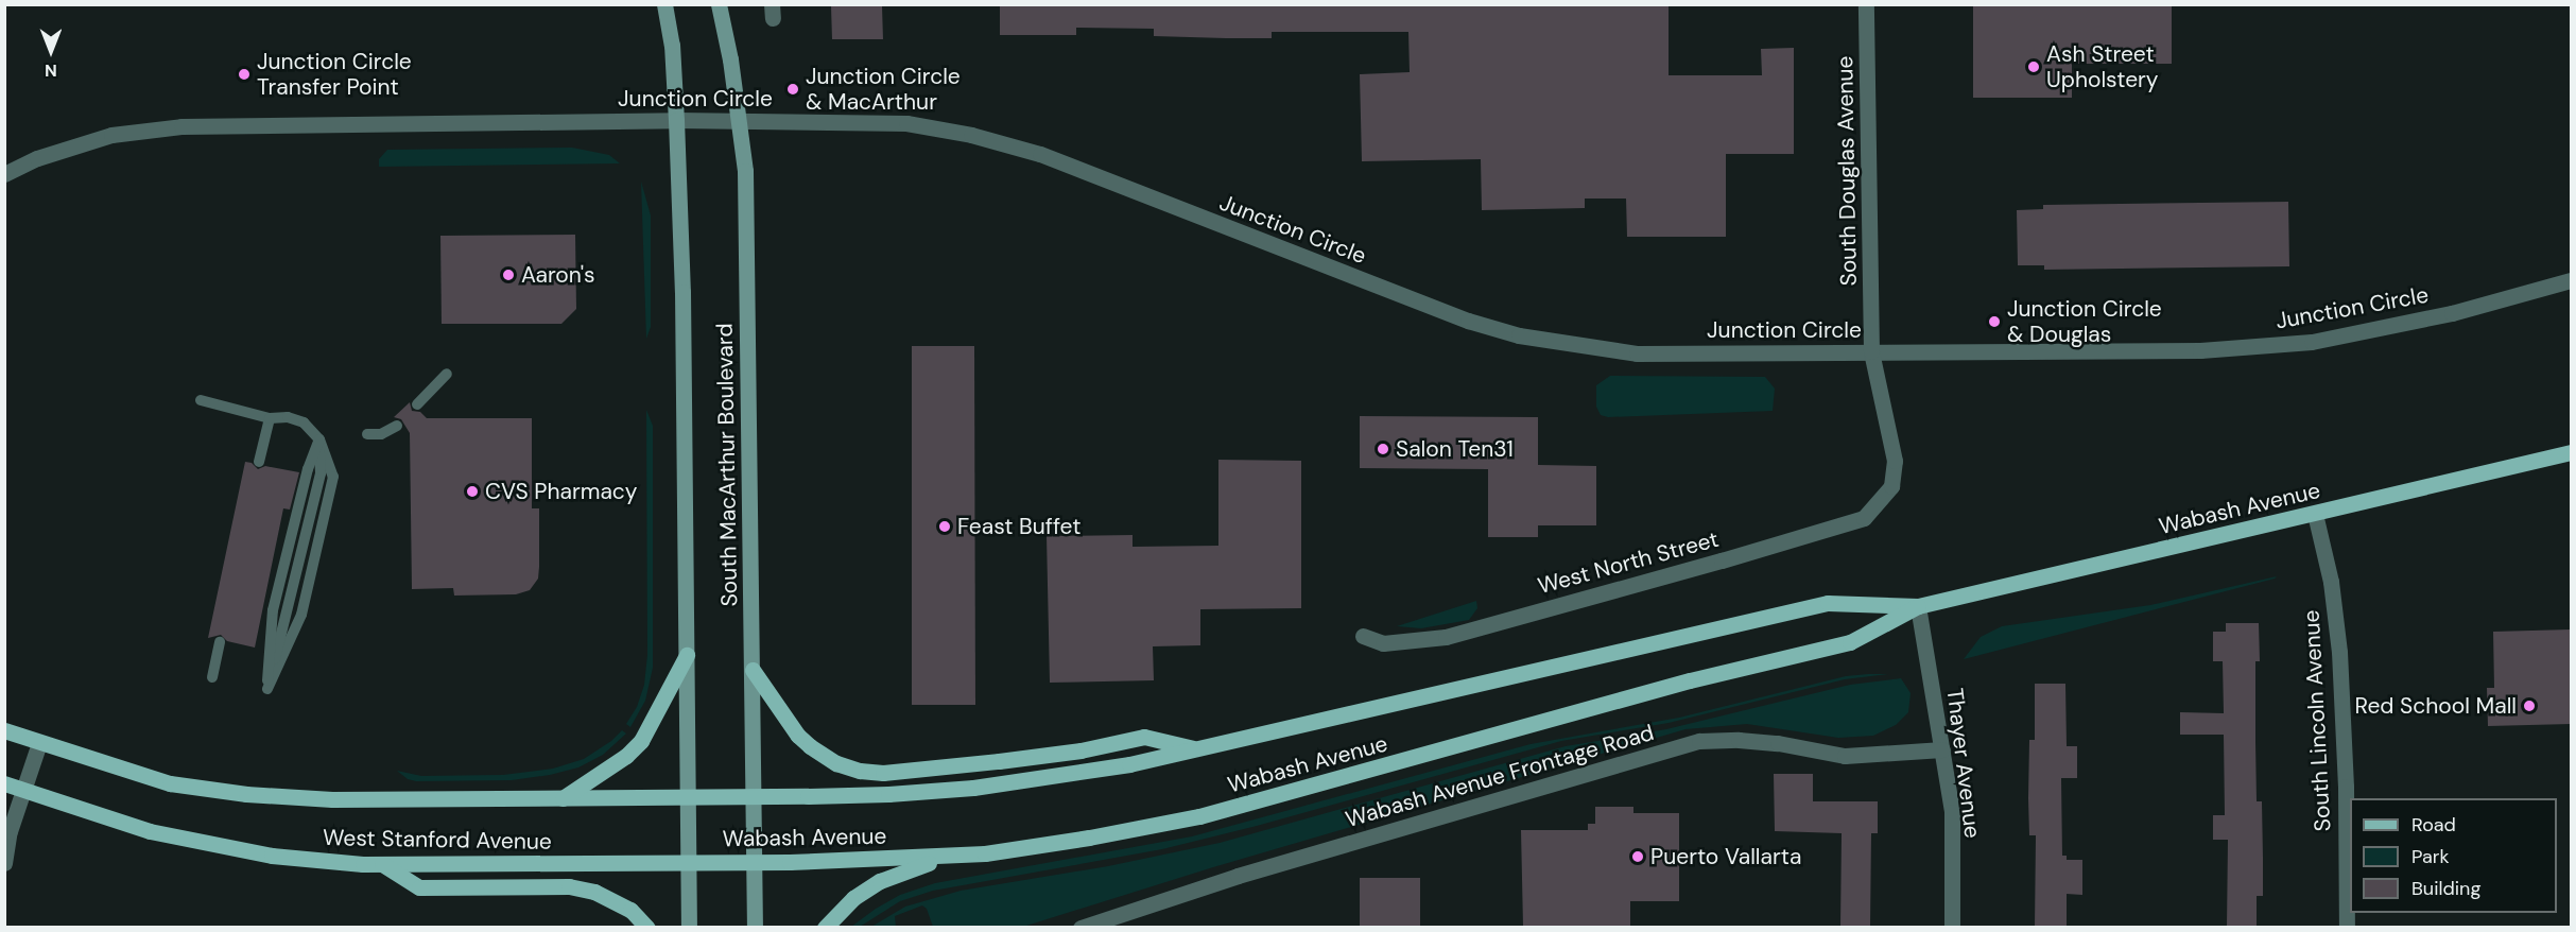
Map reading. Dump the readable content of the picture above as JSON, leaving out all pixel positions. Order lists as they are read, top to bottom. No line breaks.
{"streets":{"main road":["South MacArthur Boulevard","Wabash Avenue","West Stanford Avenue"],"street":["Junction Circle","South Douglas Avenue","West North Street","South Lincoln Avenue","Thayer Avenue","Wabash Avenue Frontage Road"]},"crossings":[["Junction Circle","South Douglas Avenue"],["Junction Circle","South MacArthur Boulevard"],["South Douglas Avenue","West North Street"],["South MacArthur Boulevard","Wabash Avenue"],["South MacArthur Boulevard","West Stanford Avenue"],["Wabash Avenue","South Lincoln Avenue"],["Wabash Avenue","Thayer Avenue"],["Wabash Avenue","West Stanford Avenue"],["Thayer Avenue","Wabash Avenue Frontage Road"]],"places":["Ash Street Upholstery","Junction Circle Transfer Point","Junction Circle & MacArthur","Aaron's","Junction Circle & Douglas","Salon Ten31","CVS Pharmacy","Feast Buffet","Red School Mall","Puerto Vallarta"],"legend":["Road","Park","Building"],"north":"bottom"}
